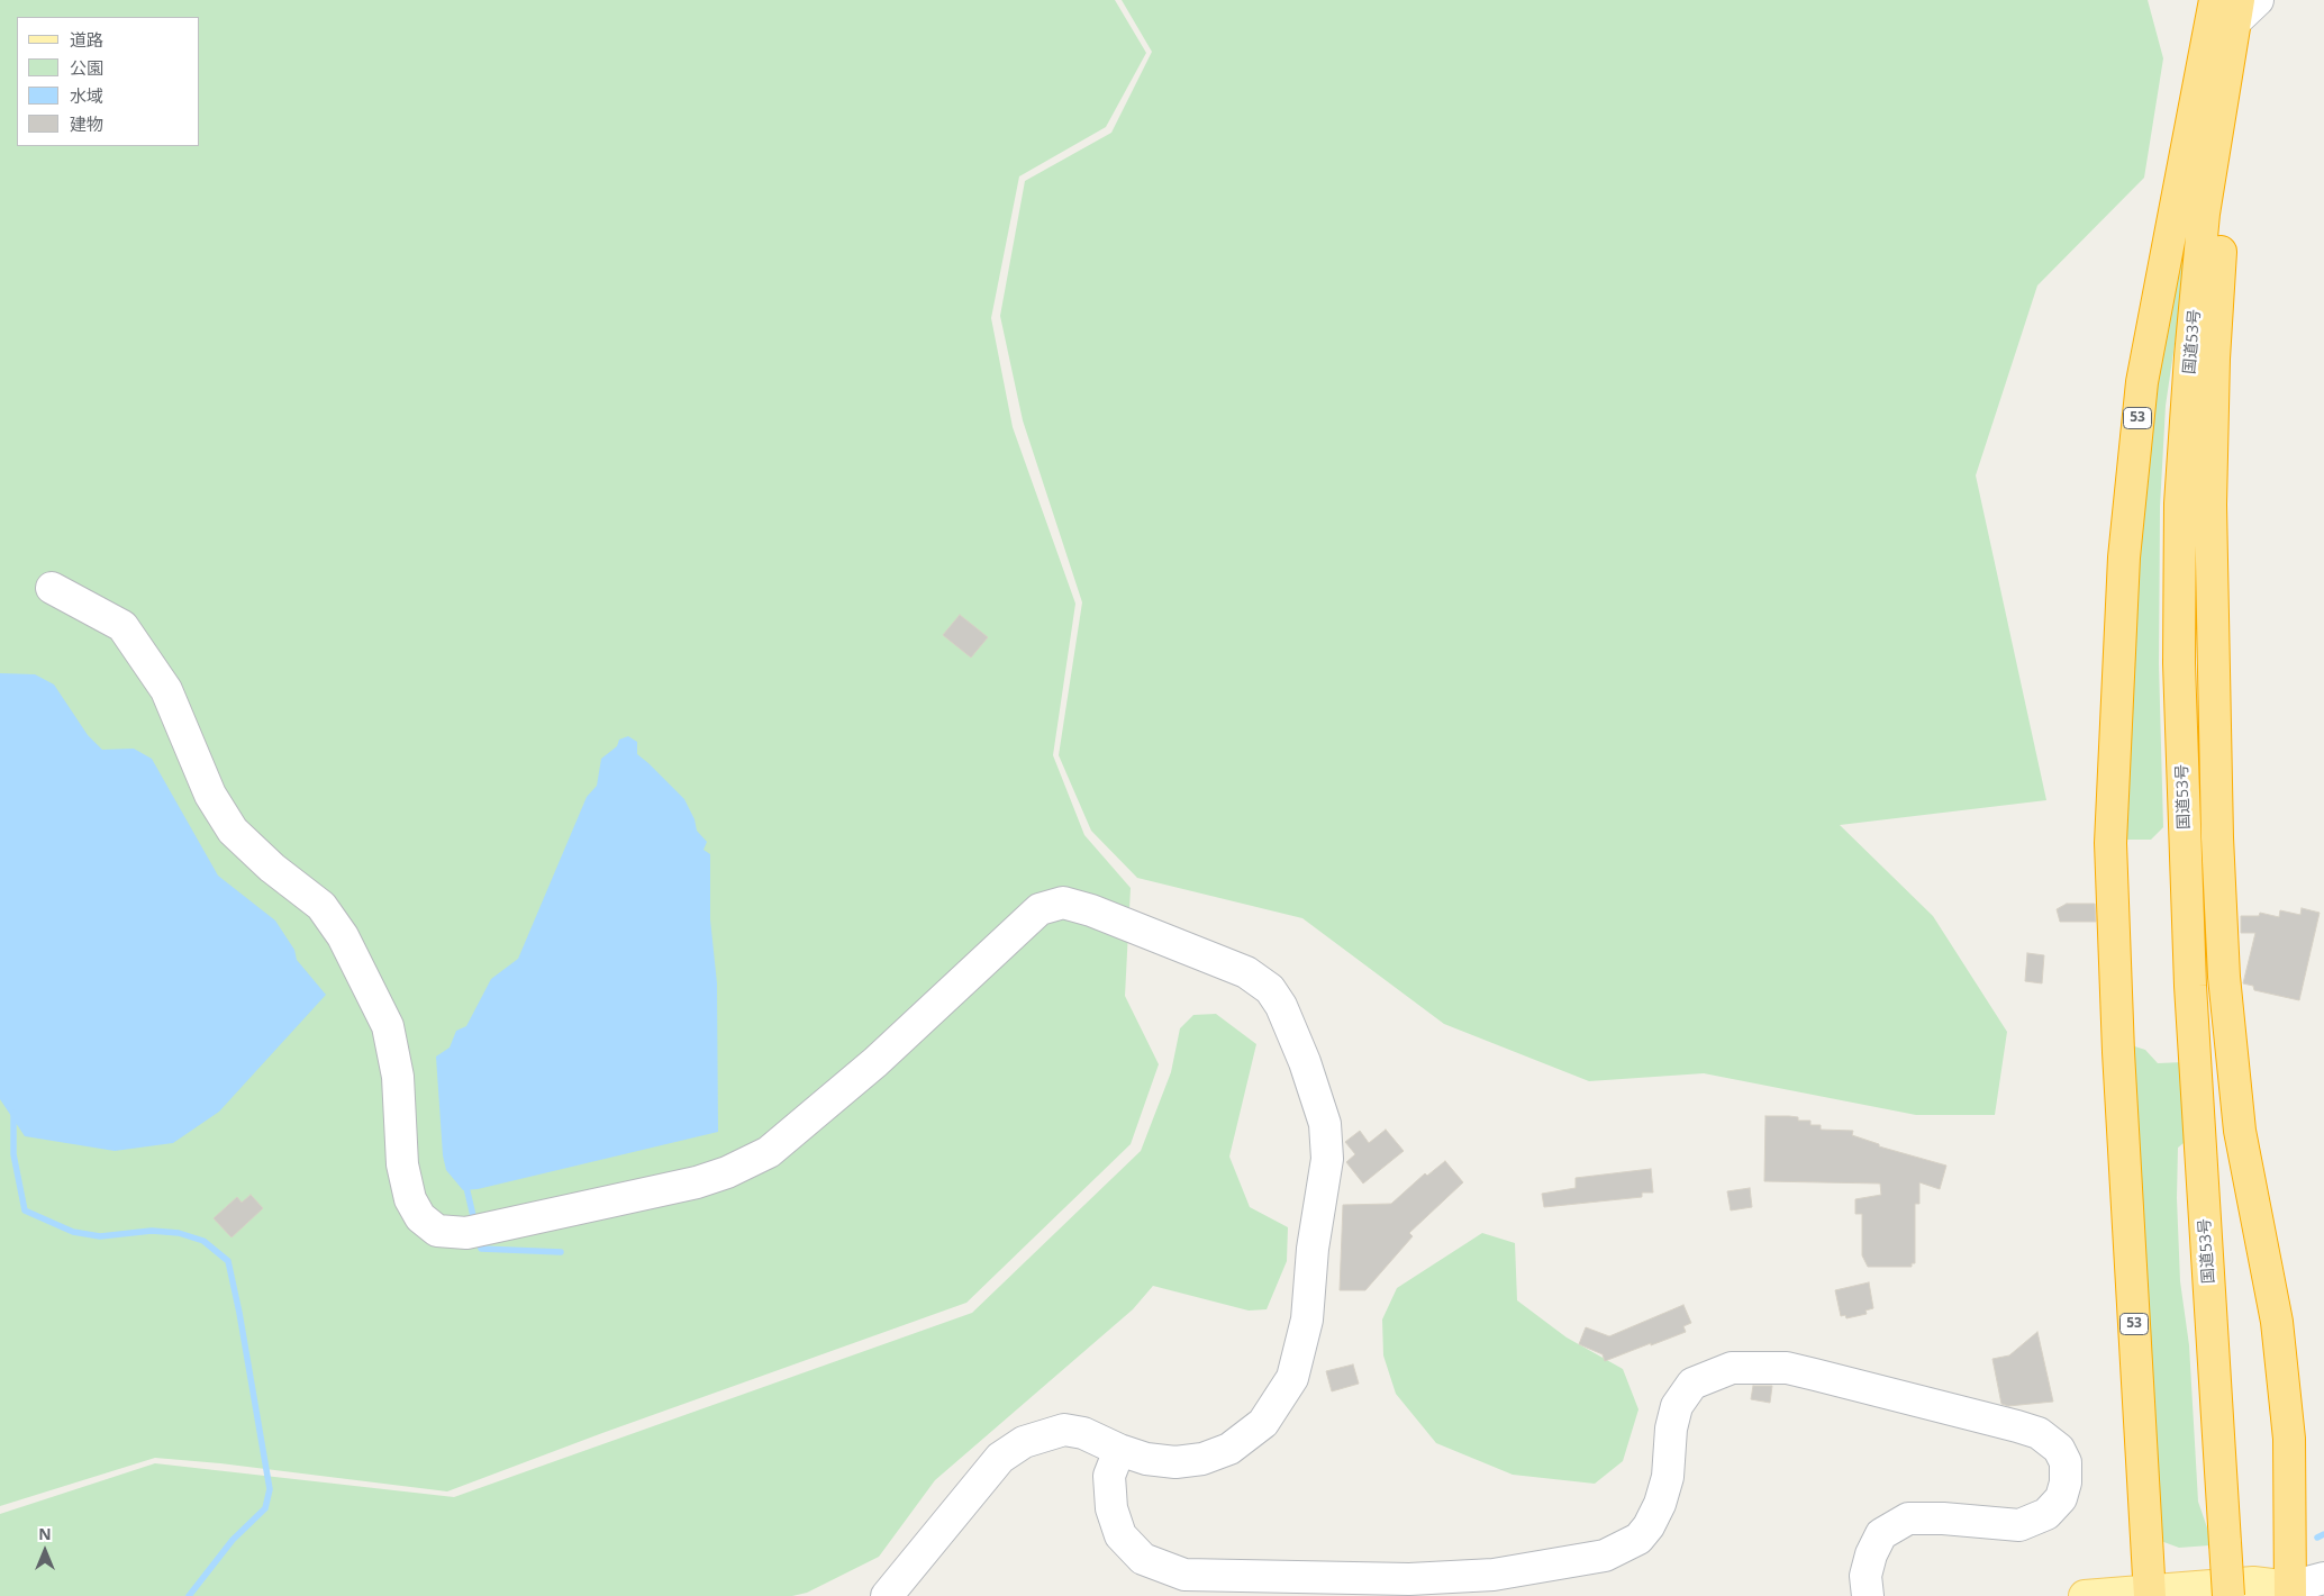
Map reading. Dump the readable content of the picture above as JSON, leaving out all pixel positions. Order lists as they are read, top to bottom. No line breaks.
{"streets":{"highway":["国道53号","53"]},"crossings":[["国道53号","53"]],"legend":["道路","公園","水域","建物"],"north":"top"}
